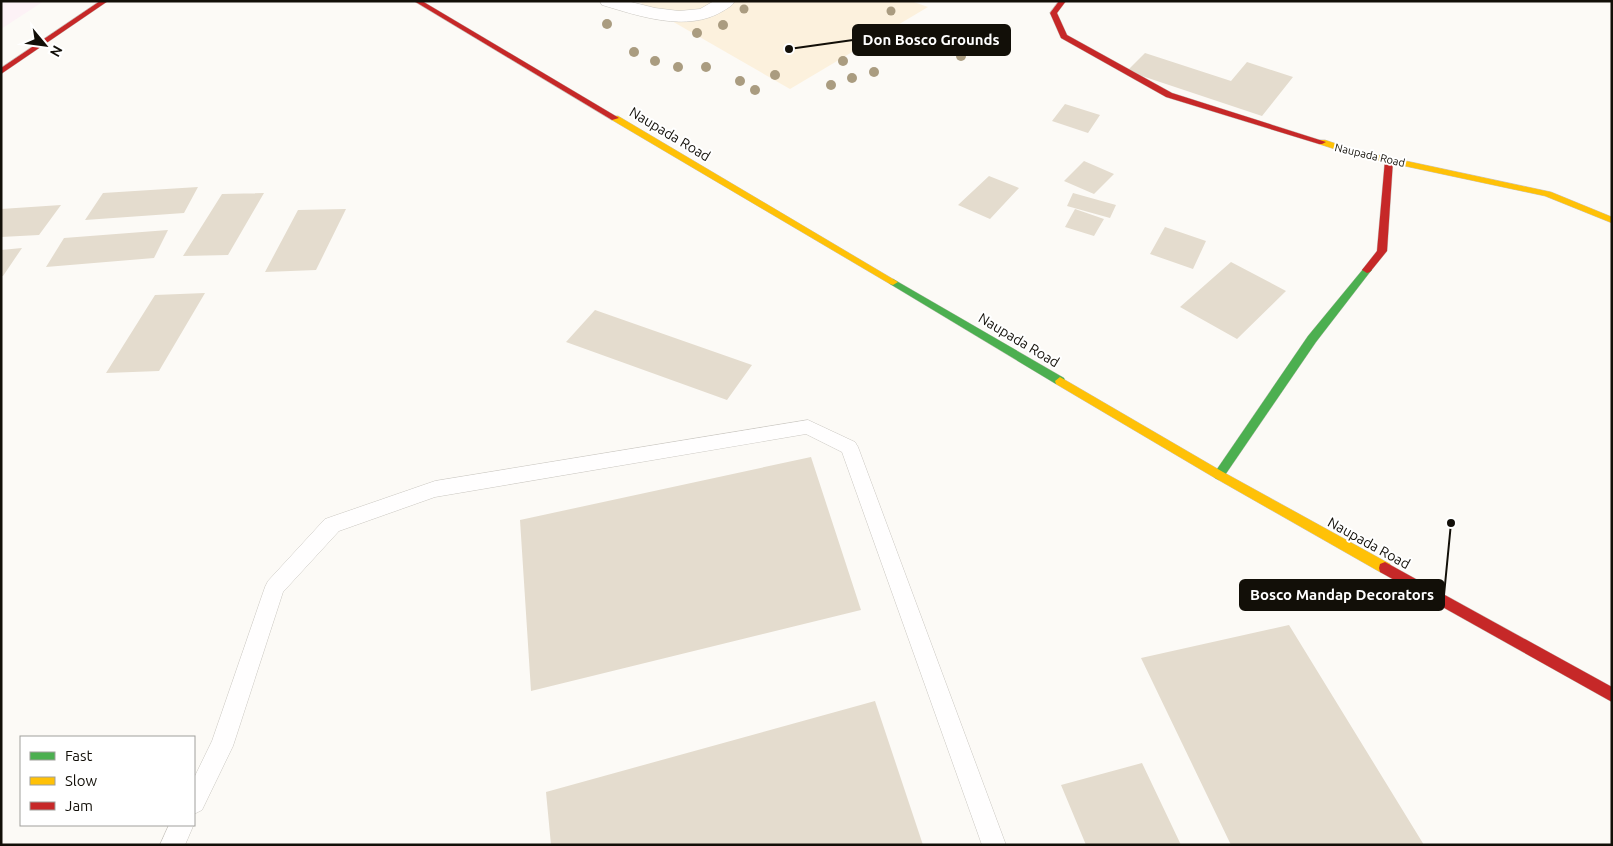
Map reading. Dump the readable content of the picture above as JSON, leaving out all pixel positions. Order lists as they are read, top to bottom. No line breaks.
{"streets":{"street":["Naupada Road"]},"places":["Don Bosco Grounds","Bosco Mandap Decorators"],"legend":["Fast","Slow","Jam"],"north":"bottom right"}
